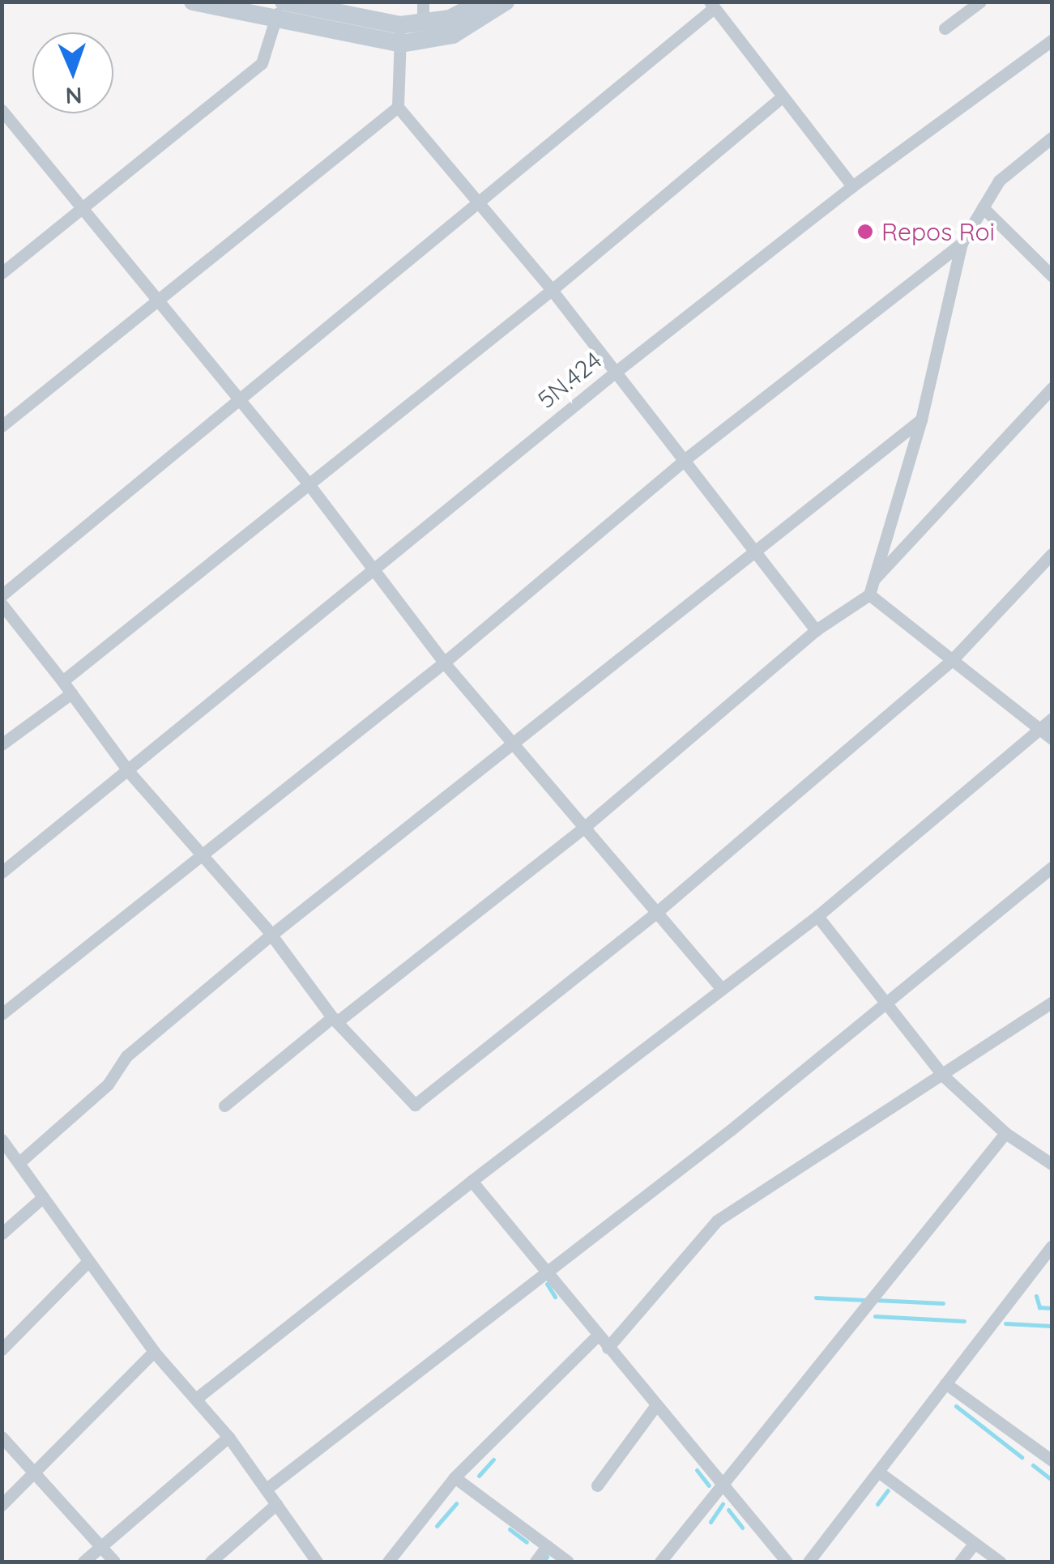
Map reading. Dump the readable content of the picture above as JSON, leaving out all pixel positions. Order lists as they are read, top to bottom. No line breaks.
{"streets":{"street":["5N.424"]},"places":["Repos Roi"],"north":"bottom"}
